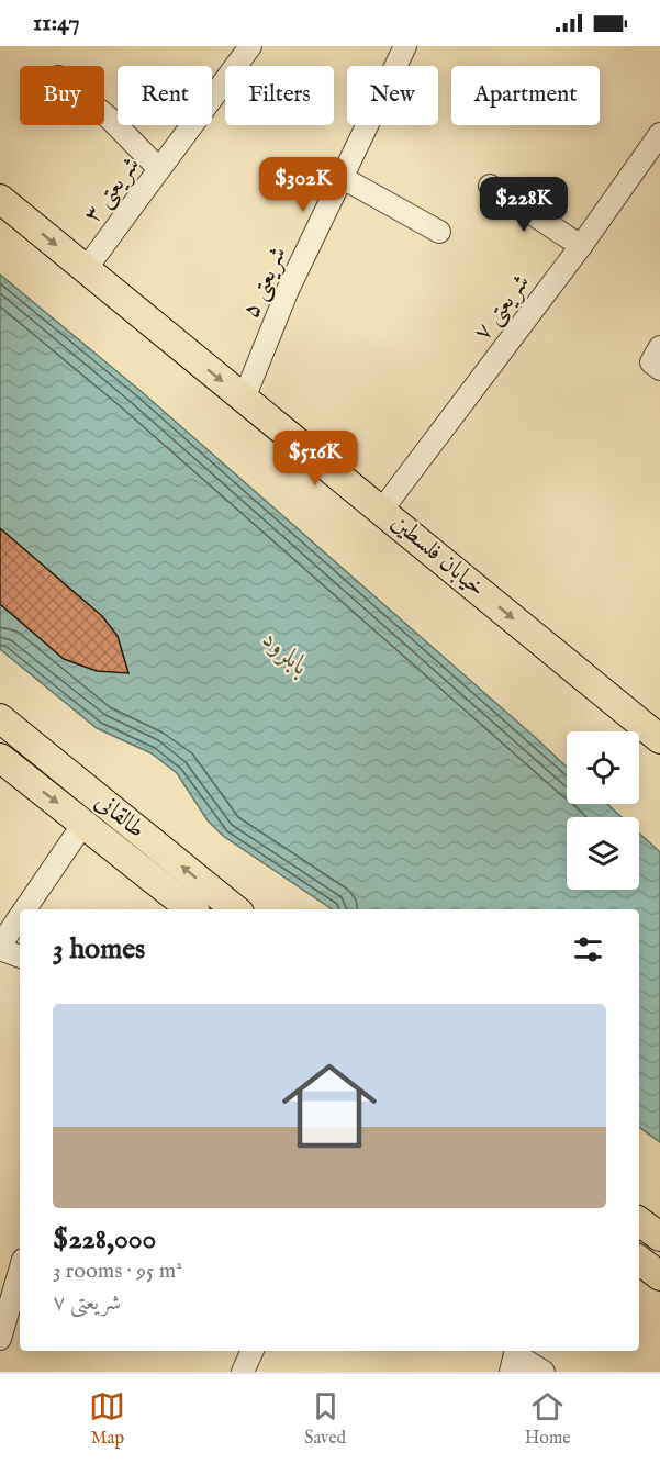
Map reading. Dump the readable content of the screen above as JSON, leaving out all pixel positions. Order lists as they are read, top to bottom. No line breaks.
{"streets":{"main road":["خیابان فلسطین","طالقانی"],"street":["شریعتی ۳","شریعتی ۵","شریعتی ۷"]},"crossings":[["شریعتی ۳","خیابان فلسطین"],["شریعتی ۵","خیابان فلسطین"],["شریعتی ۷","خیابان فلسطین"]],"one_way":["خیابان فلسطین"],"water":["بابلرود"],"page":{"status":"11:47","chip":["Buy","Rent","Filters","New","Apartment"],"price":["$302K","$228K","$516K"],"heading":"3 homes","list":[{"name":"$228,000","note":"3 rooms · 95 m² · شریعتی ۷"}],"tabs":["Map","Saved","Home"]}}
